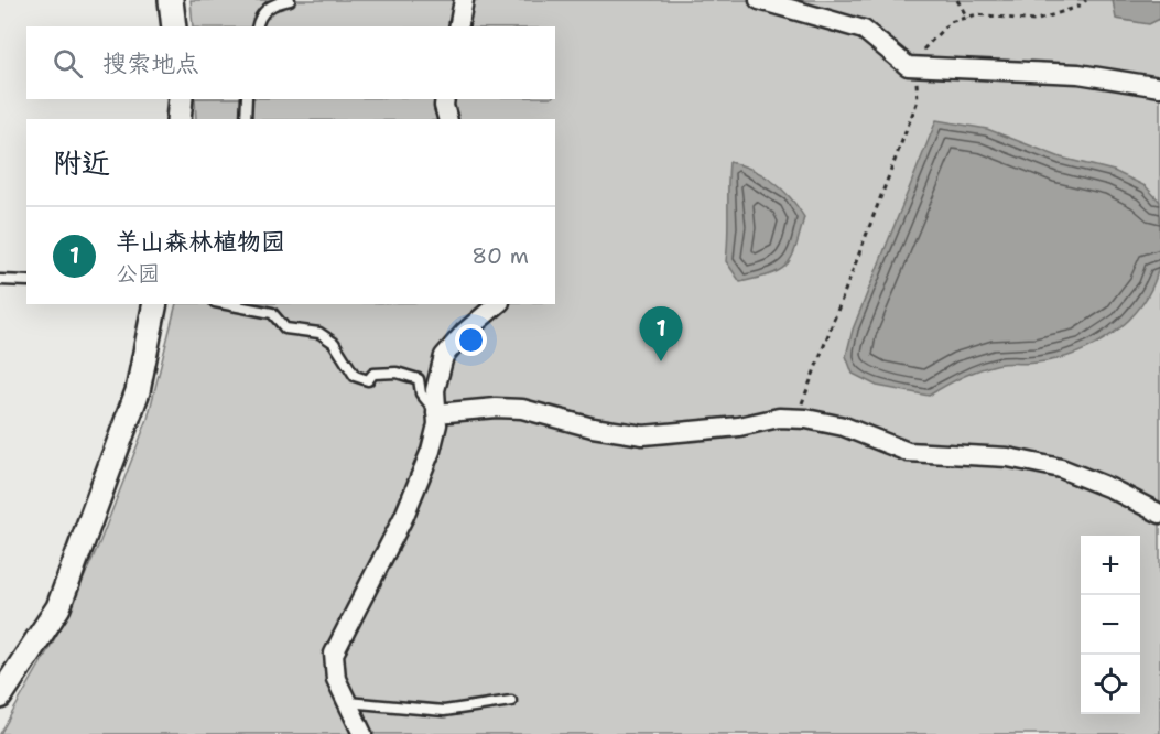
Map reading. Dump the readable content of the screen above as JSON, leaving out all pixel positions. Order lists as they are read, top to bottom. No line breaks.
{"page":{"search":"搜索地点","heading":"附近","list":[{"mark":"1","name":"羊山森林植物园","note":"公园","value":"80 m"}],"pins":"1","map_buttons":["+","−"]}}
